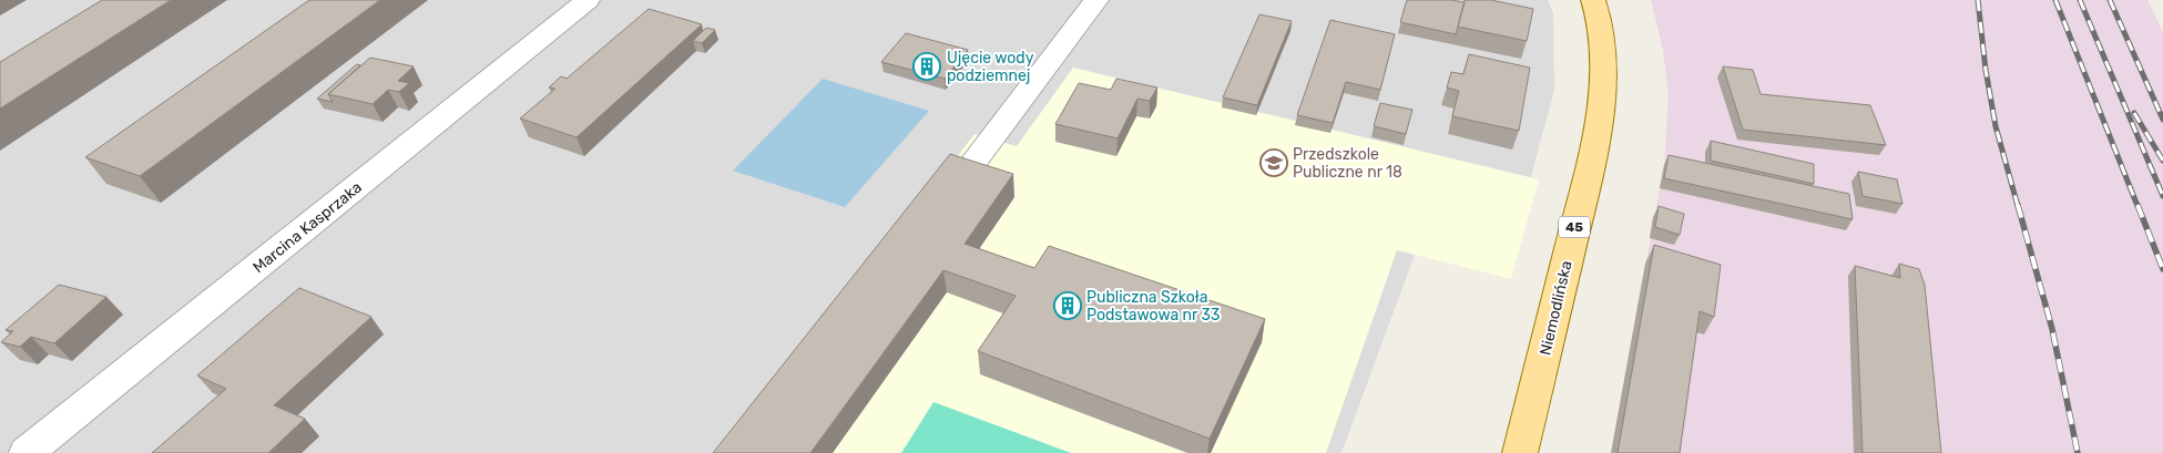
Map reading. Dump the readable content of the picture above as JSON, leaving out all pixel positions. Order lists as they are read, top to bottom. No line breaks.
{"streets":{"main road":["45","Niemodlińska"],"street":["Marcina Kasprzaka"]},"places":{"building":["Ujęcie wody podziemnej","Publiczna Szkoła Podstawowa nr 33"],"school or university":["Przedszkole Publiczne nr 18"]}}
